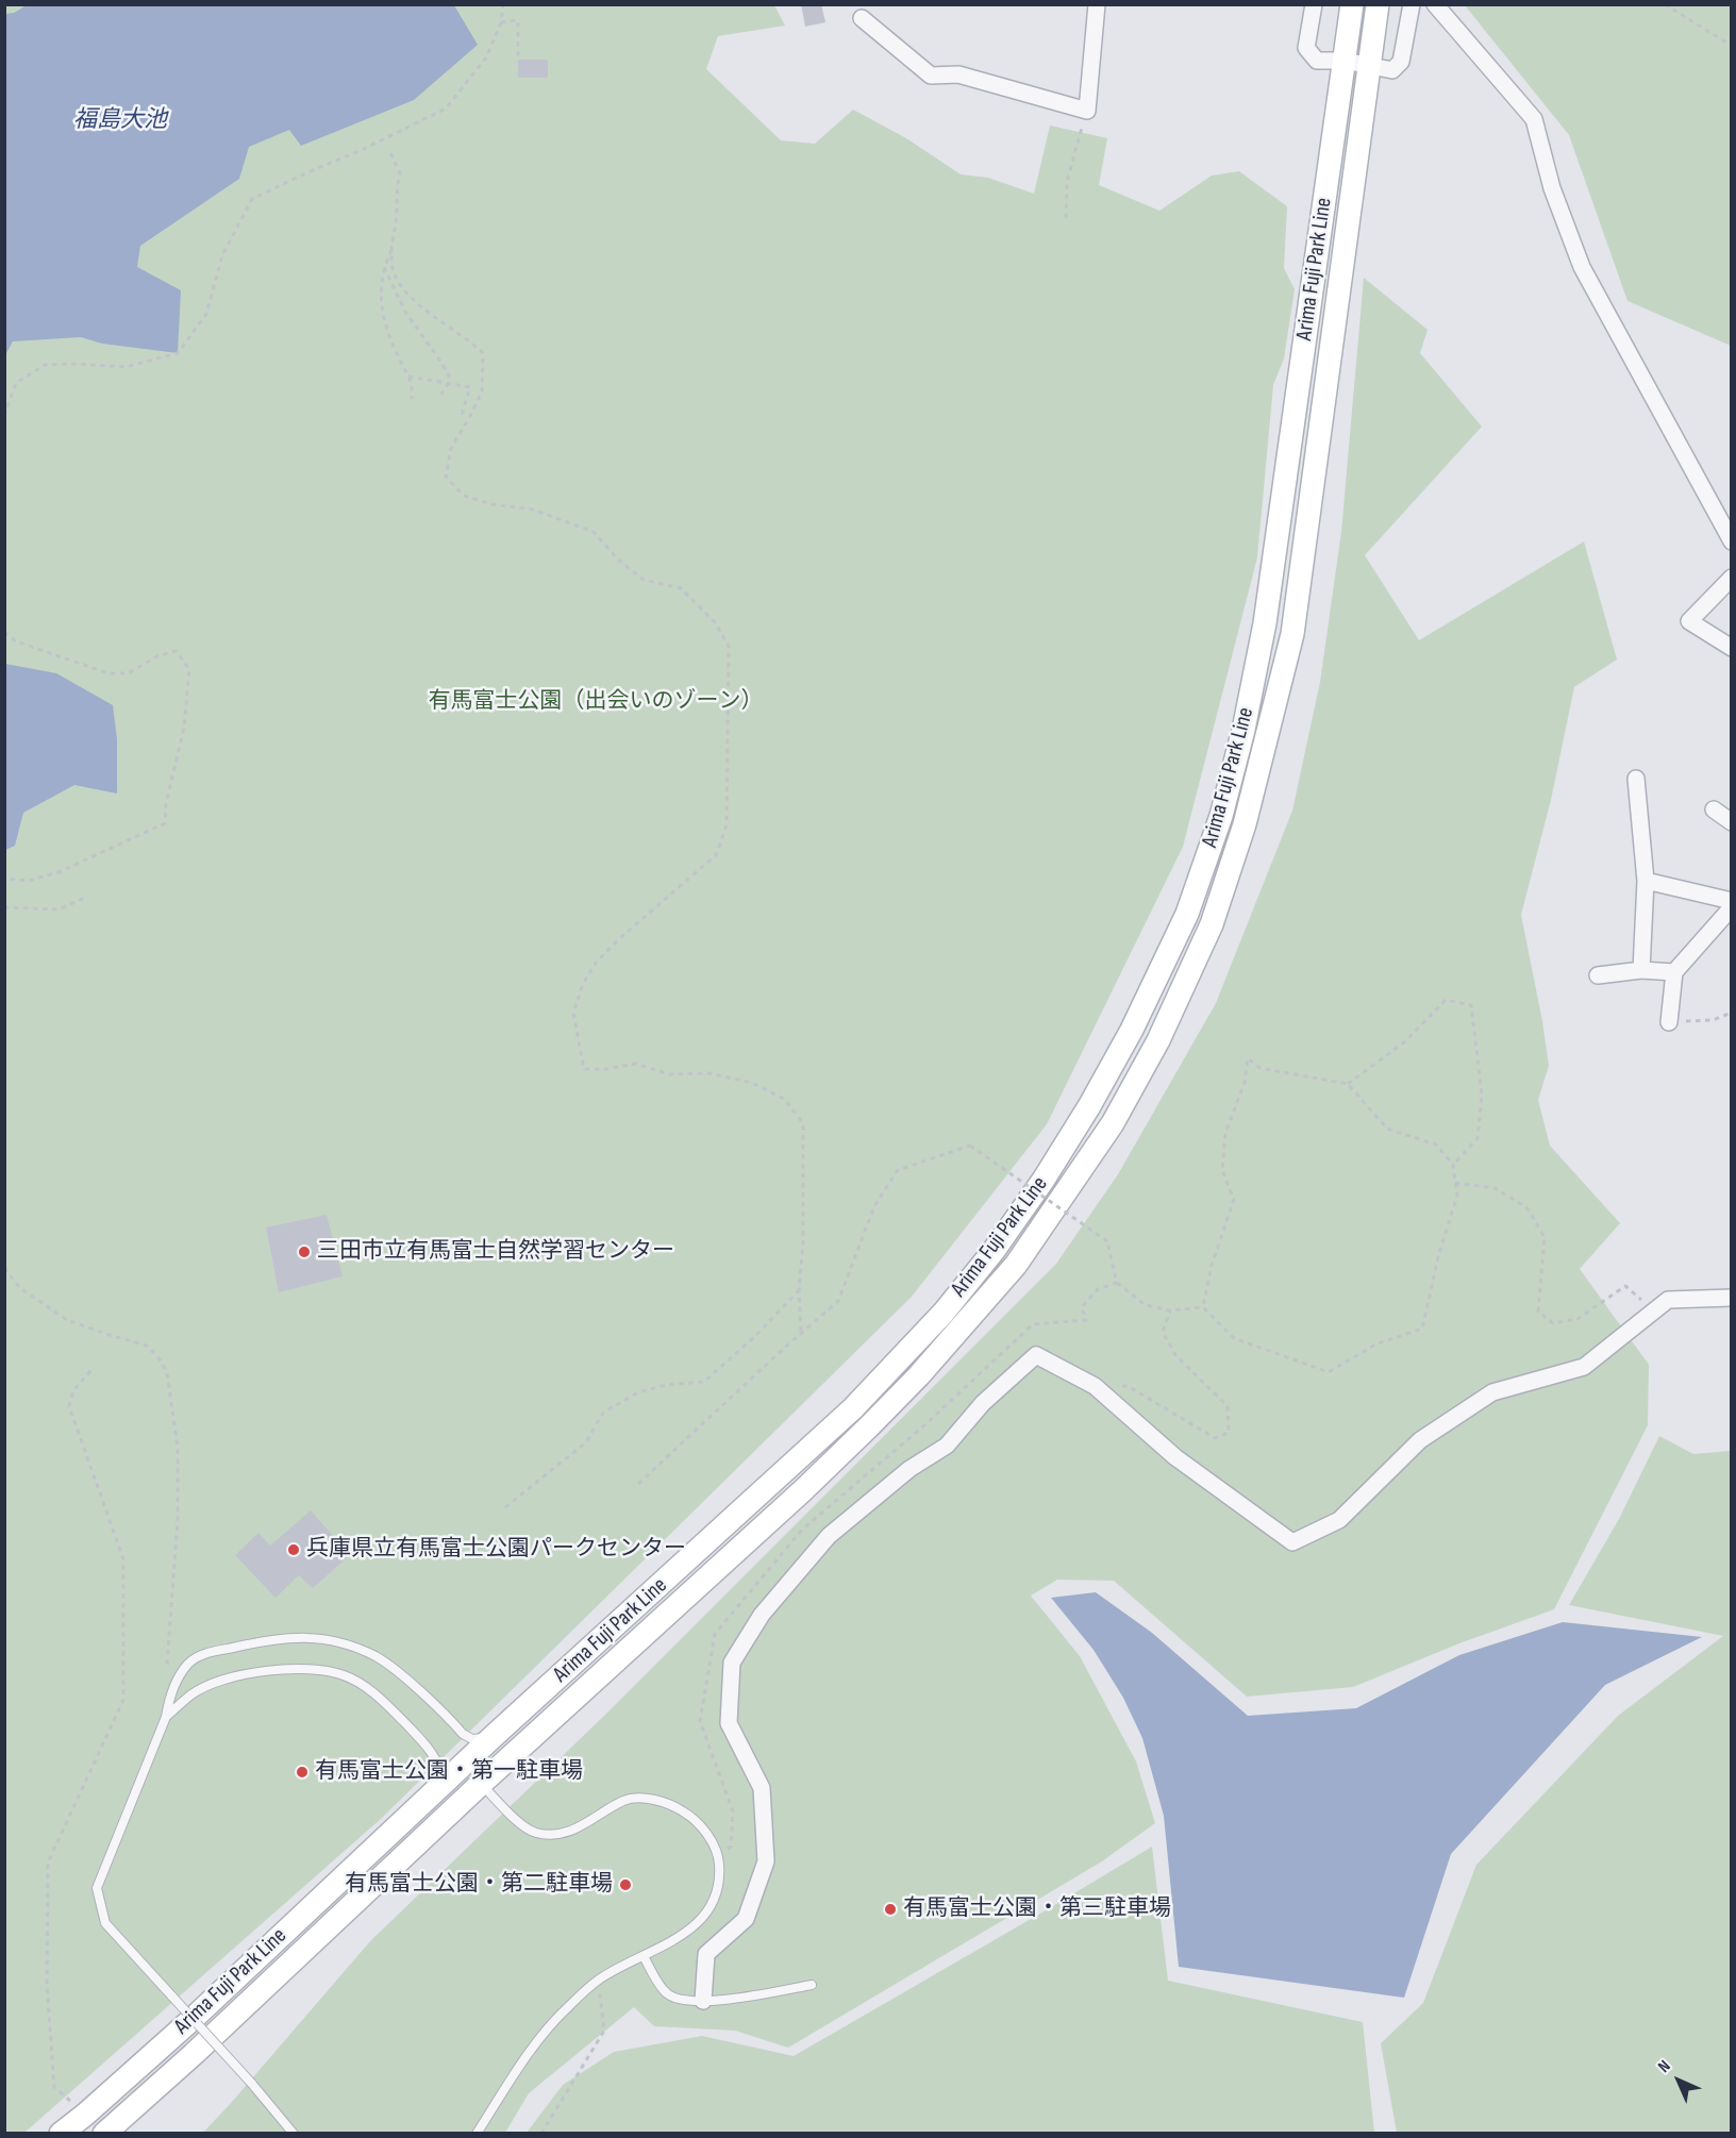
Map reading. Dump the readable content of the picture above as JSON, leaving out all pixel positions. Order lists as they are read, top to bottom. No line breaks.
{"streets":{"main road":["Arima Fuji Park Line"]},"water":["福島大池"],"parks":["有馬富士公園（出会いのゾーン）"],"places":["三田市立有馬富士自然学習センター","兵庫県立有馬富士公園パークセンター","有馬富士公園・第一駐車場","有馬富士公園・第二駐車場","有馬富士公園・第三駐車場"],"north":"top left"}
